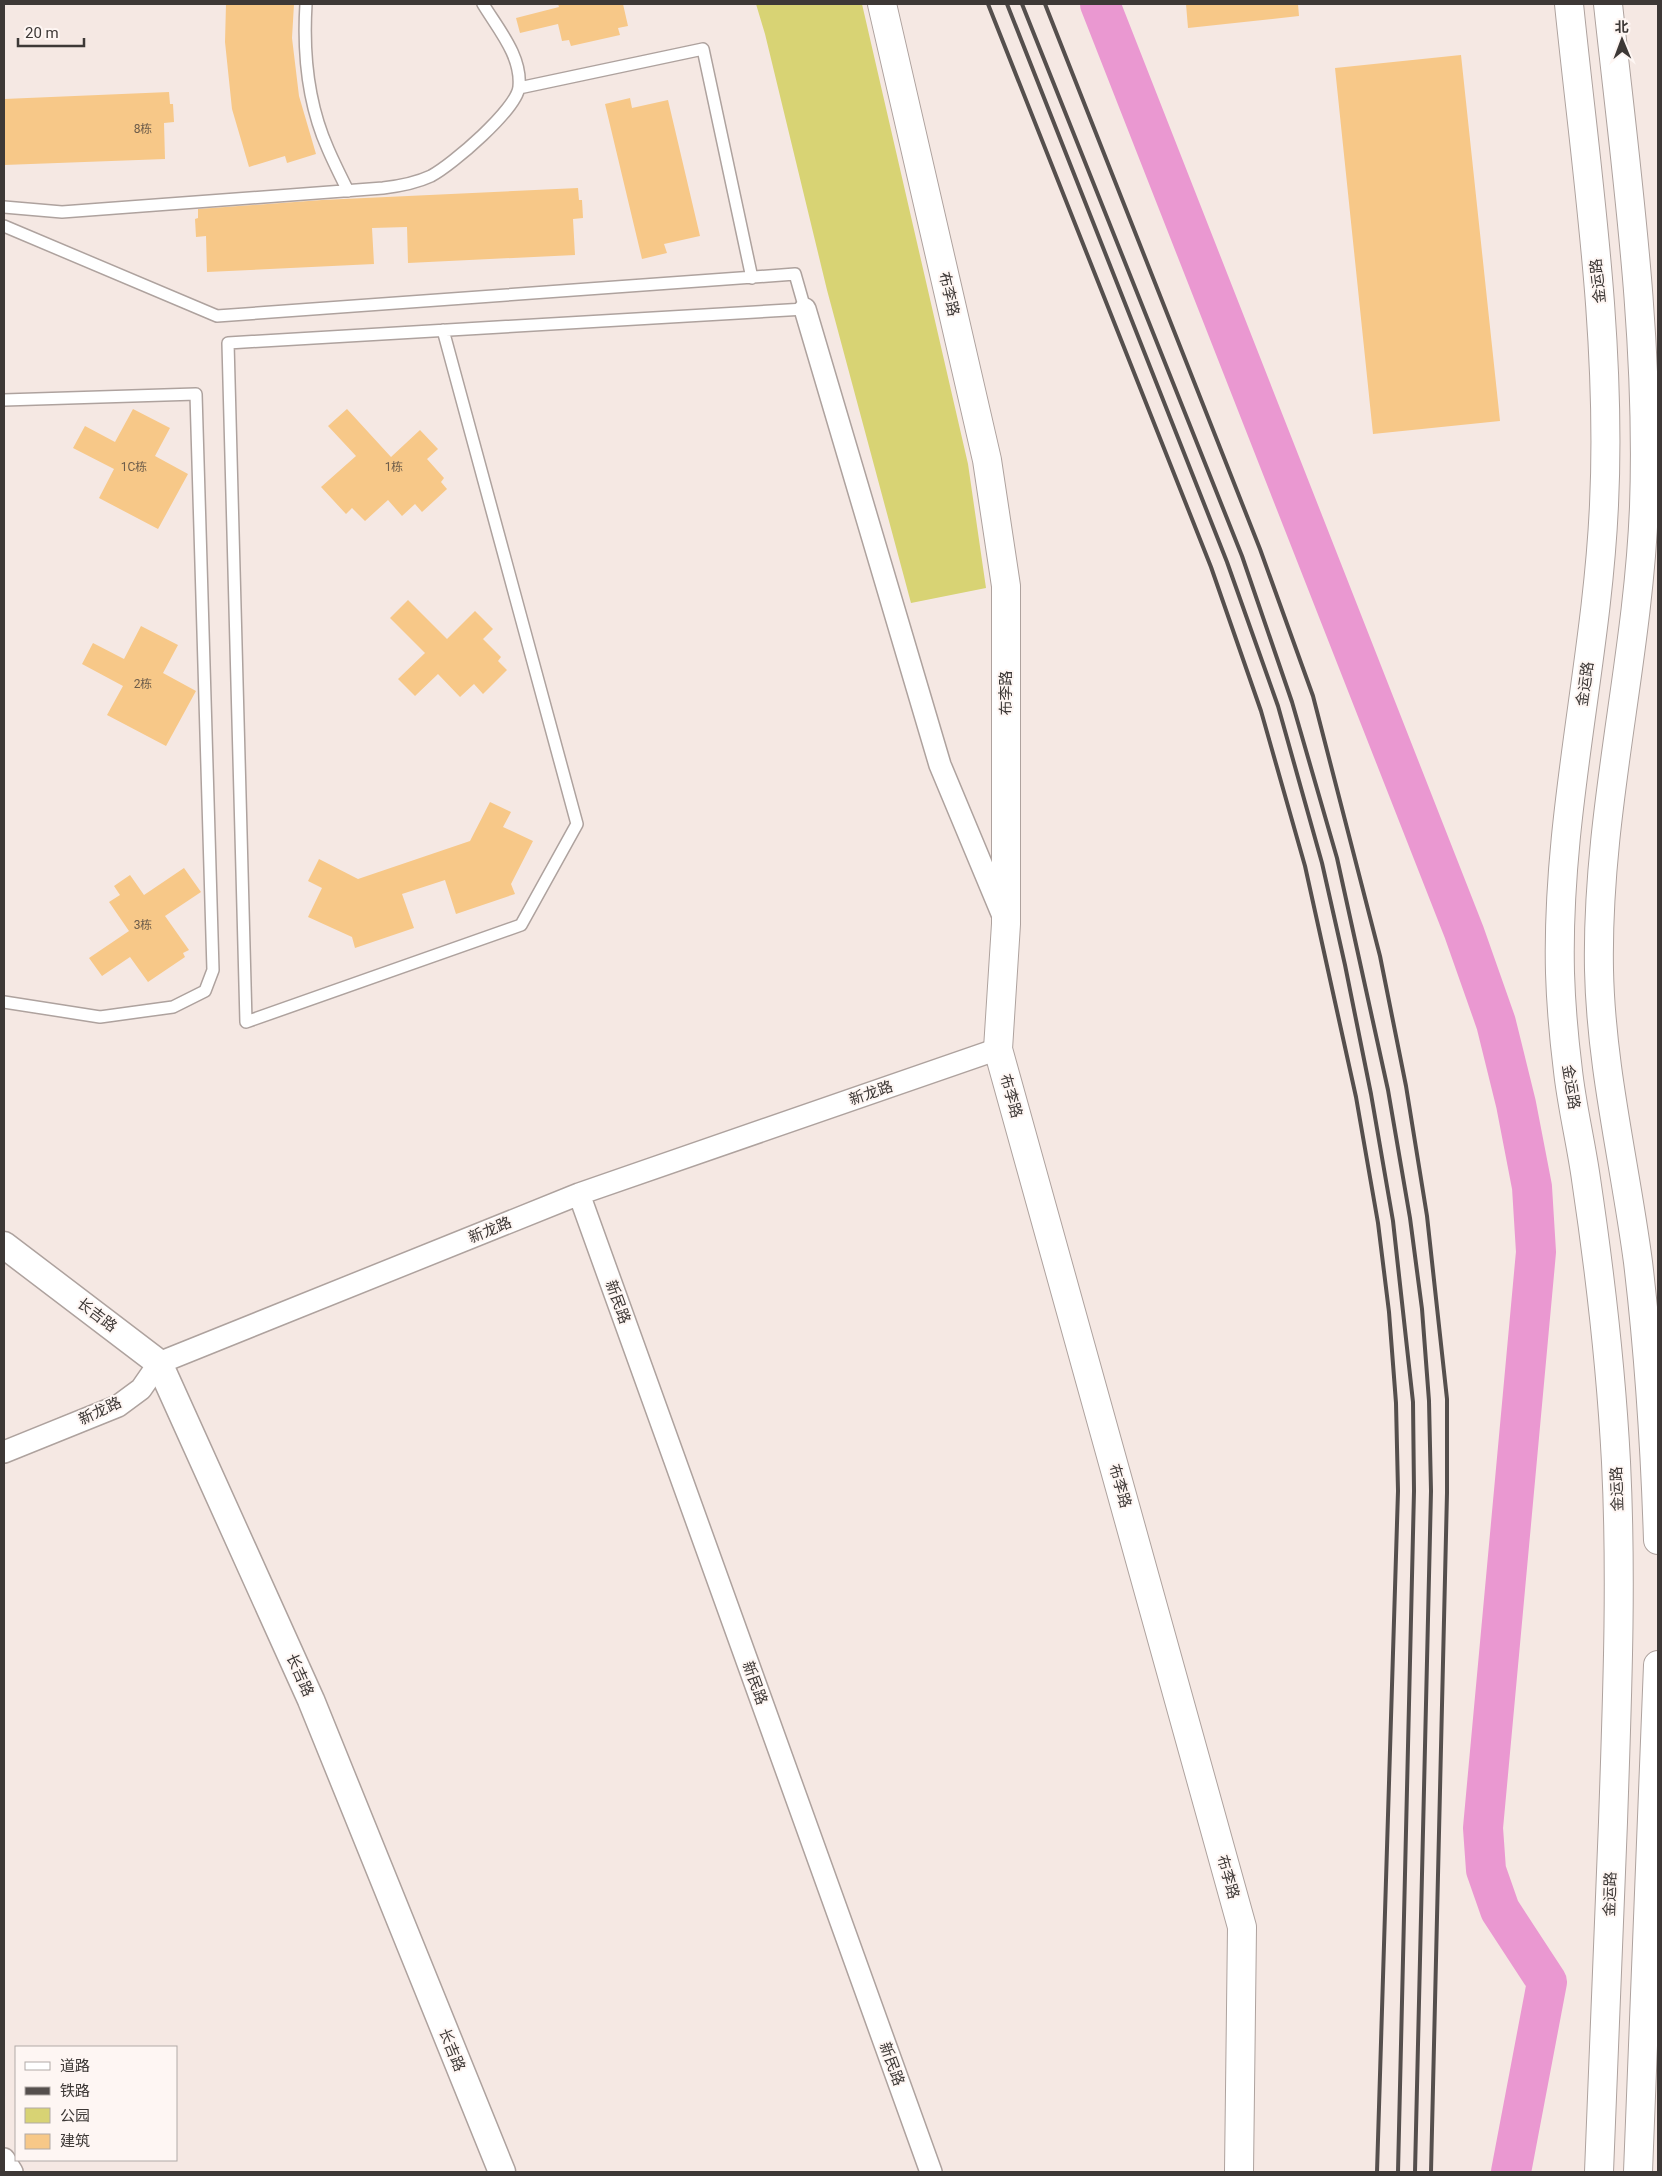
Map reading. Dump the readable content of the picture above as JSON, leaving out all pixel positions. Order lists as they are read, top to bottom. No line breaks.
{"streets":{"main road":["金运路","布李路"],"street":["新龙路","新民路","长吉路"]},"crossings":[["布李路","新龙路"],["新龙路","新民路"],["新龙路","长吉路"]],"house_numbers":["8栋","1C栋","1栋","2栋","3栋"],"legend":["道路","铁路","公园","建筑"],"scale_bar":"20 m","north":"top"}
